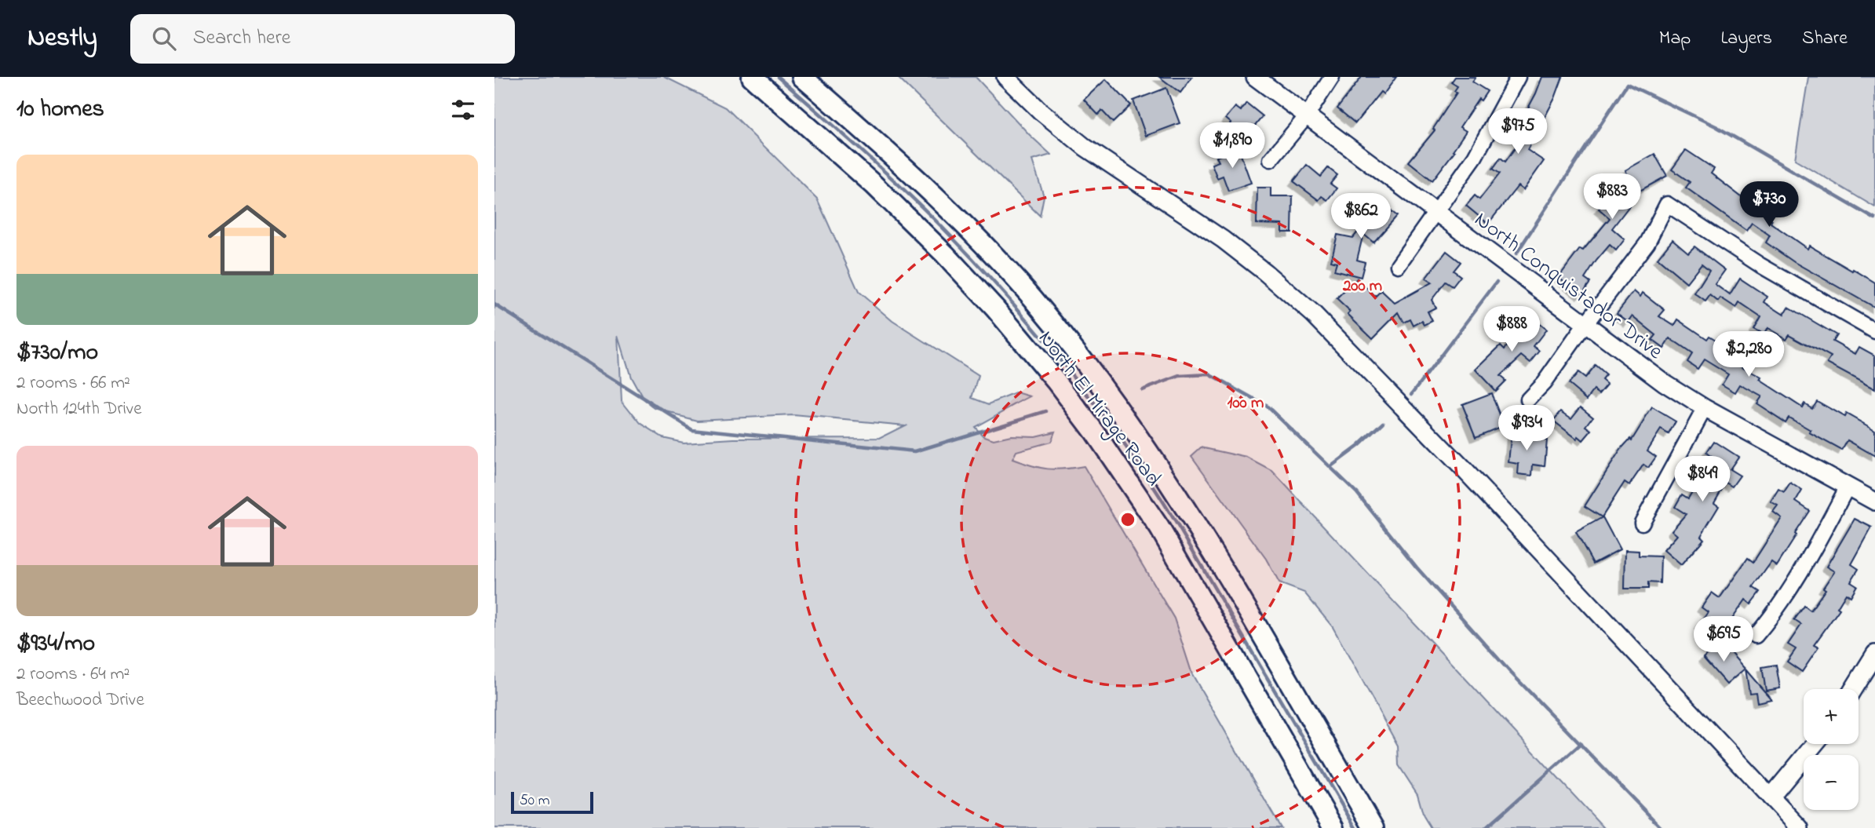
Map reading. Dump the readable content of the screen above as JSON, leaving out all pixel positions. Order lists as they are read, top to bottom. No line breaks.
{"streets":{"main road":["North El Mirage Road"],"street":["North Conquistador Drive"]},"scale_bar":"50 m","page":{"header":"Nestly","search":"Search here","nav":["Map","Layers","Share"],"heading":"10 homes","price":["$975","$1,890","$883","$730","$862","$888","$2,280","$934","$849","$695"],"list":[{"name":"$730/mo","note":"2 rooms · 66 m² · North 124th Drive"},{"name":"$934/mo","note":"2 rooms · 64 m² · Beechwood Drive"}],"map_buttons":["+","−"],"scale":"50 m"},"rings":["200 m","100 m"]}
